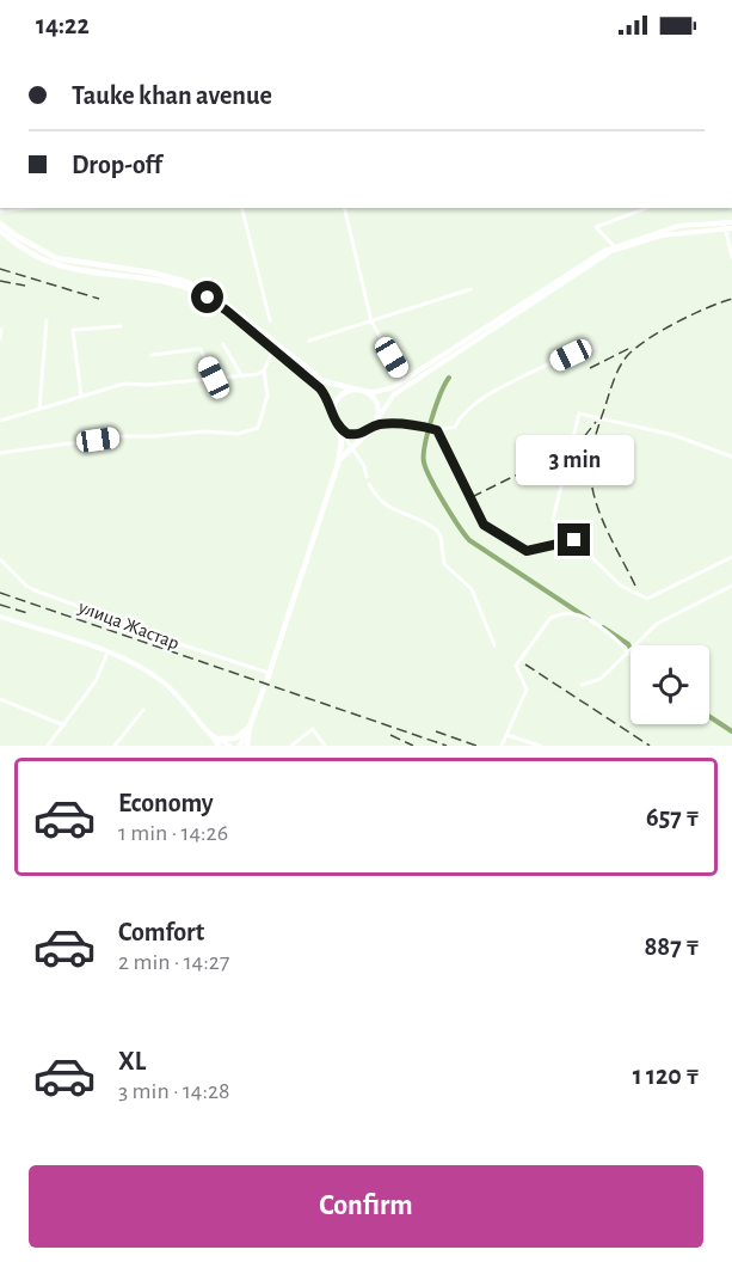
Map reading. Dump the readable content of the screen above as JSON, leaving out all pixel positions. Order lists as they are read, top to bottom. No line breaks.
{"streets":{"street":["улица Жастар"]},"page":{"status":"14:22","banner":["Tauke khan avenue","Drop-off"],"bubble":"3 min","list":[{"name":"Economy","note":"1 min · 14:26","value":"657 ₸"},{"name":"Comfort","note":"2 min · 14:27","value":"887 ₸"},{"name":"XL","note":"3 min · 14:28","value":"1 120 ₸"}],"buttons":"Confirm"}}
